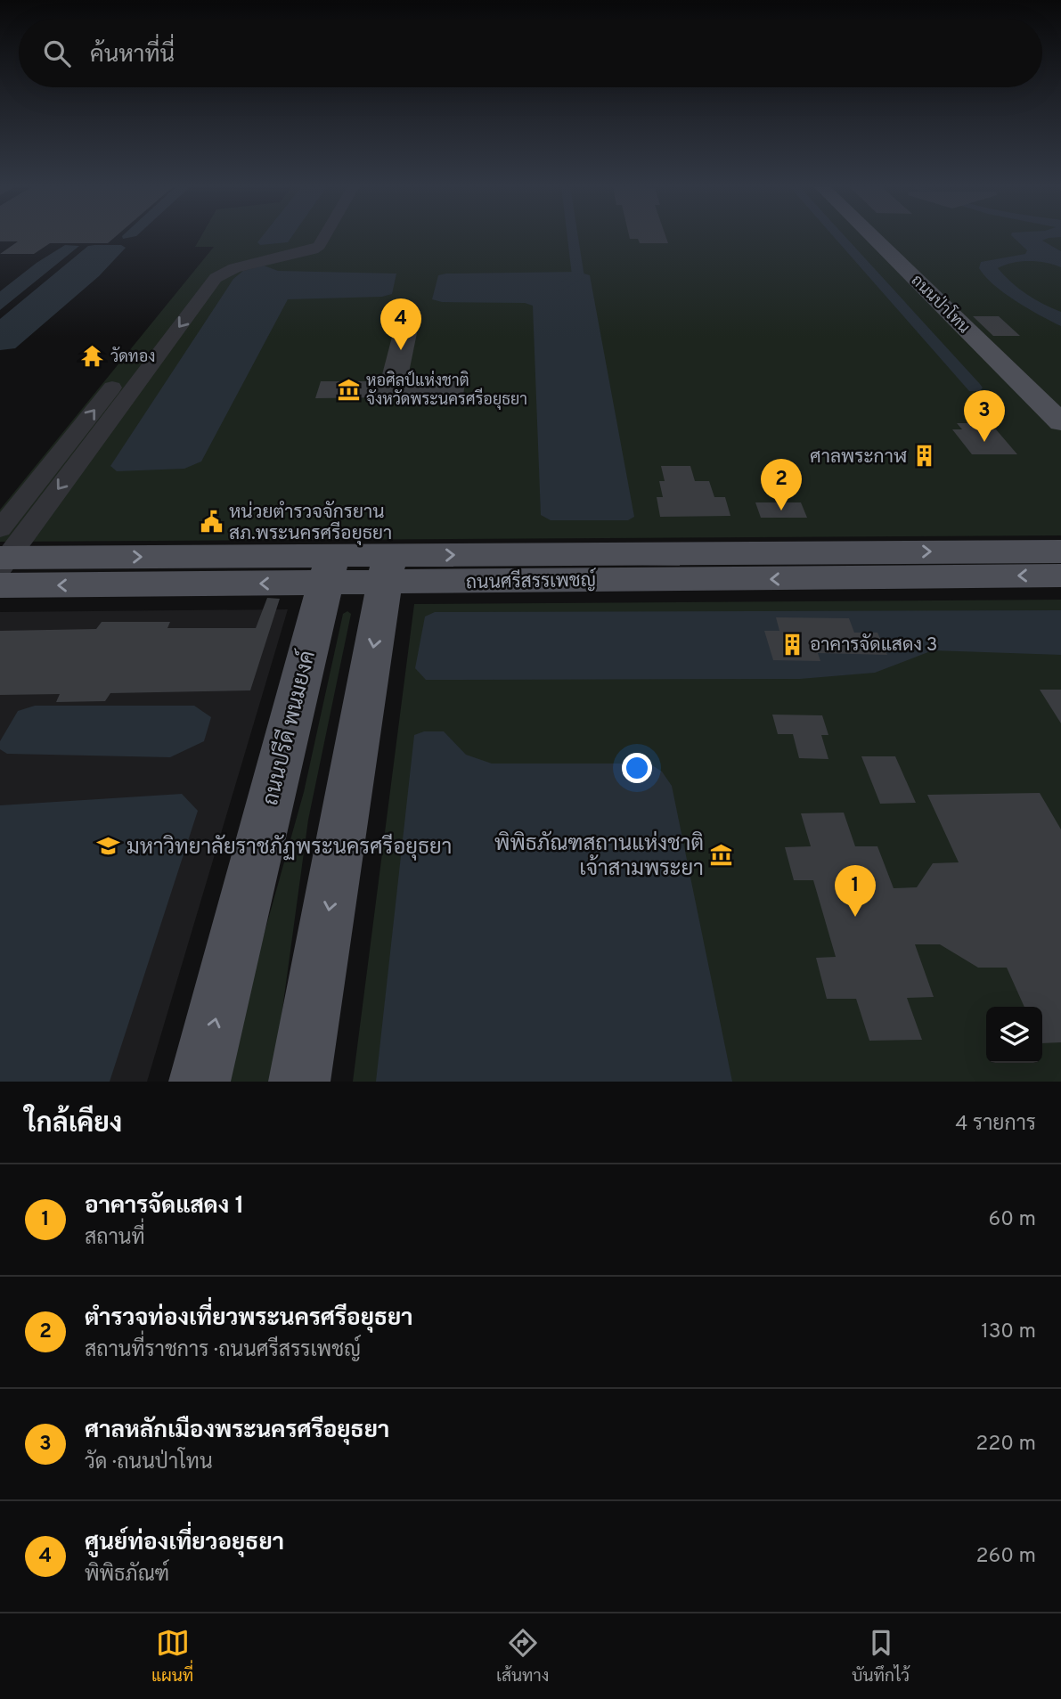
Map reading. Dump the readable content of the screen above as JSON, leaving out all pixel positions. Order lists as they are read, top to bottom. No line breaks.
{"streets":{"main road":["ถนนป่าโทน","ถนนศรีสรรเพชญ์","ถนนปรีดี พนมยงค์"]},"crossings":[["ถนนศรีสรรเพชญ์","ถนนปรีดี พนมยงค์"]],"places":{"temple":["วัดทอง"],"museum":["หอศิลป์แห่งชาติ จังหวัดพระนครศรีอยุธยา","พิพิธภัณฑสถานแห่งชาติ เจ้าสามพระยา"],"building":["ศาลพระกาฬ","อาคารจัดแสดง 3"],"public building":["หน่วยตำรวจจักรยาน สภ.พระนครศรีอยุธยา"],"school or university":["มหาวิทยาลัยราชภัฏพระนครศรีอยุธยา"]},"page":{"search":"ค้นหาที่นี่","pins":["4","3","2","1"],"heading":["ใกล้เคียง","4 รายการ"],"list":[{"mark":"1","name":"อาคารจัดแสดง 1","note":"สถานที่","value":"60 m"},{"mark":"2","name":"ตำรวจท่องเที่ยวพระนครศรีอยุธยา","note":"สถานที่ราชการ · ถนนศรีสรรเพชญ์","value":"130 m"},{"mark":"3","name":"ศาลหลักเมืองพระนครศรีอยุธยา","note":"วัด · ถนนป่าโทน","value":"220 m"},{"mark":"4","name":"ศูนย์ท่องเที่ยวอยุธยา","note":"พิพิธภัณฑ์","value":"260 m"}],"nav":["แผนที่","เส้นทาง","บันทึกไว้"]}}
